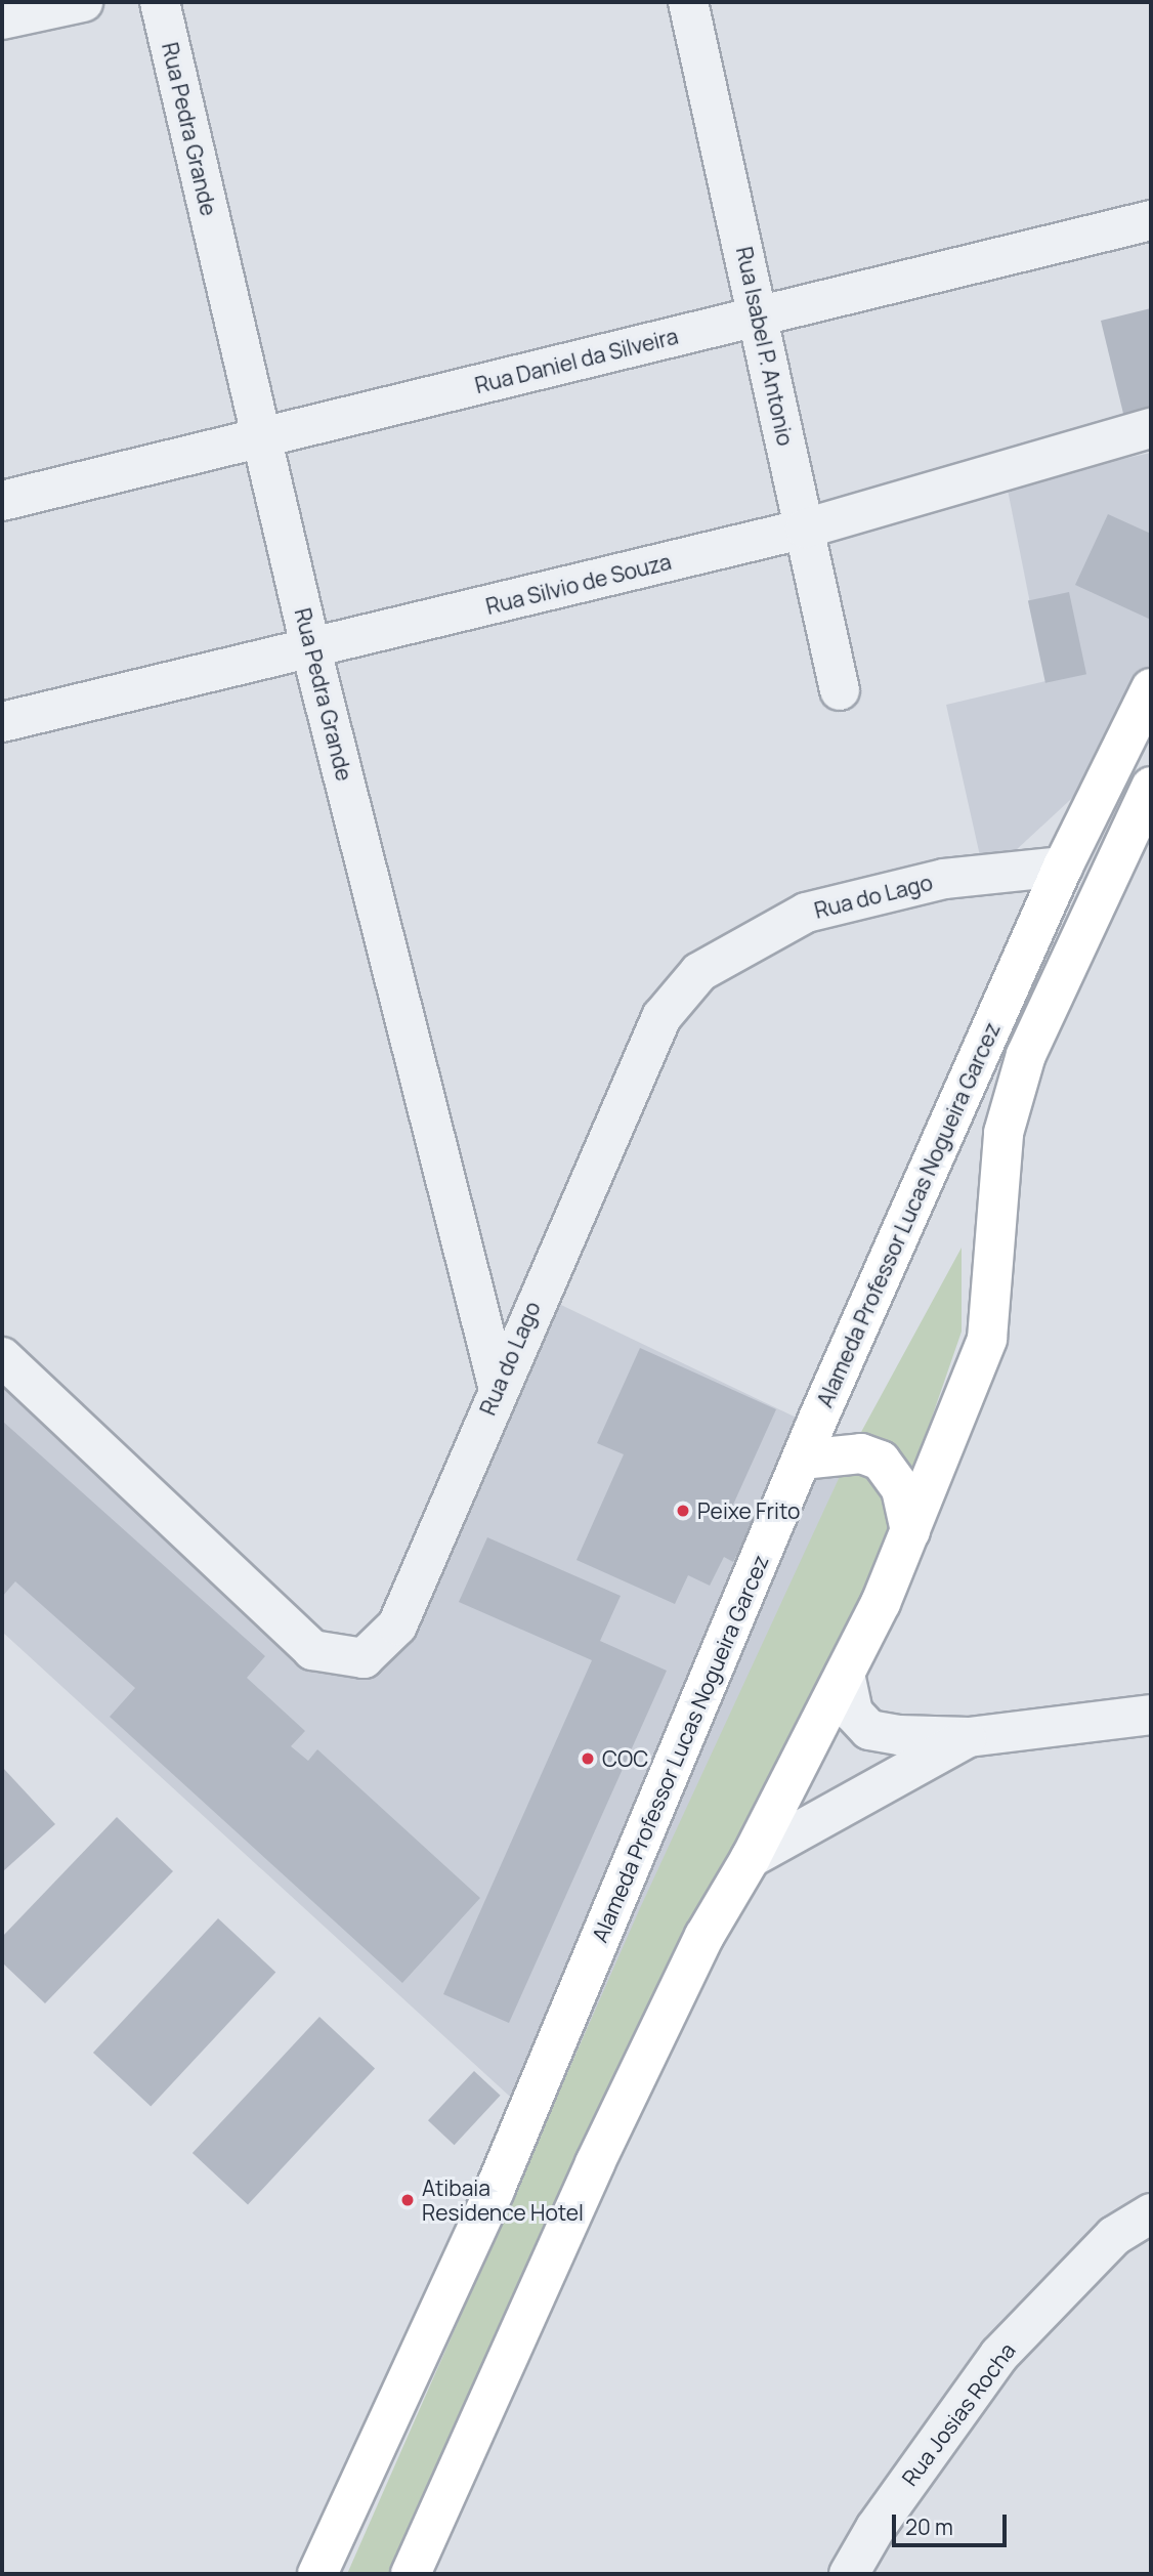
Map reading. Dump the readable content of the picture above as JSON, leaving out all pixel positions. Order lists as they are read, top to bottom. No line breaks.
{"streets":{"main road":["Alameda Professor Lucas Nogueira Garcez"],"street":["Rua Pedra Grande","Rua Isabel P. Antonio","Rua Daniel da Silveira","Rua Silvio de Souza","Rua do Lago","Rua Josias Rocha"]},"crossings":[["Rua Pedra Grande","Rua Daniel da Silveira"],["Rua Pedra Grande","Rua Silvio de Souza"],["Rua Pedra Grande","Rua do Lago"],["Rua Isabel P. Antonio","Rua Daniel da Silveira"],["Rua Isabel P. Antonio","Rua Silvio de Souza"],["Rua do Lago","Alameda Professor Lucas Nogueira Garcez"]],"places":["Peixe Frito","COC","Atibaia Residence Hotel"],"scale_bar":"20 m"}
